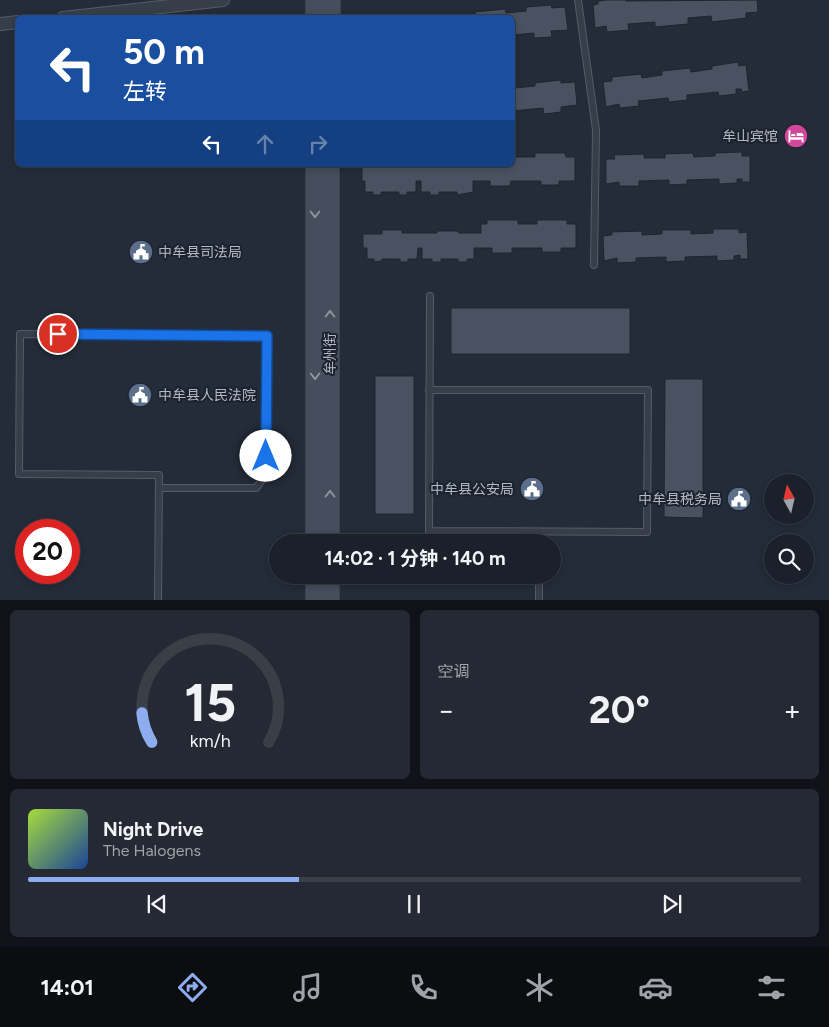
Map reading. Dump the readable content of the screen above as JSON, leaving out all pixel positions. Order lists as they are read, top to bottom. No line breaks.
{"streets":{"street":["牟州街"]},"places":{"hotel":["牟山宾馆"],"public building":["中牟县司法局","中牟县人民法院","中牟县公安局","中牟县税务局"]},"north":"top","page":{"turn":["50 m","左转"],"limit":"20","trip":"14:02 · 1 分钟 · 140 m","tile":"空调","heat":["−","20°","+"],"song":["Night Drive","The Halogens"],"tabs":"14:01","gauge":["15","km/h"]}}
